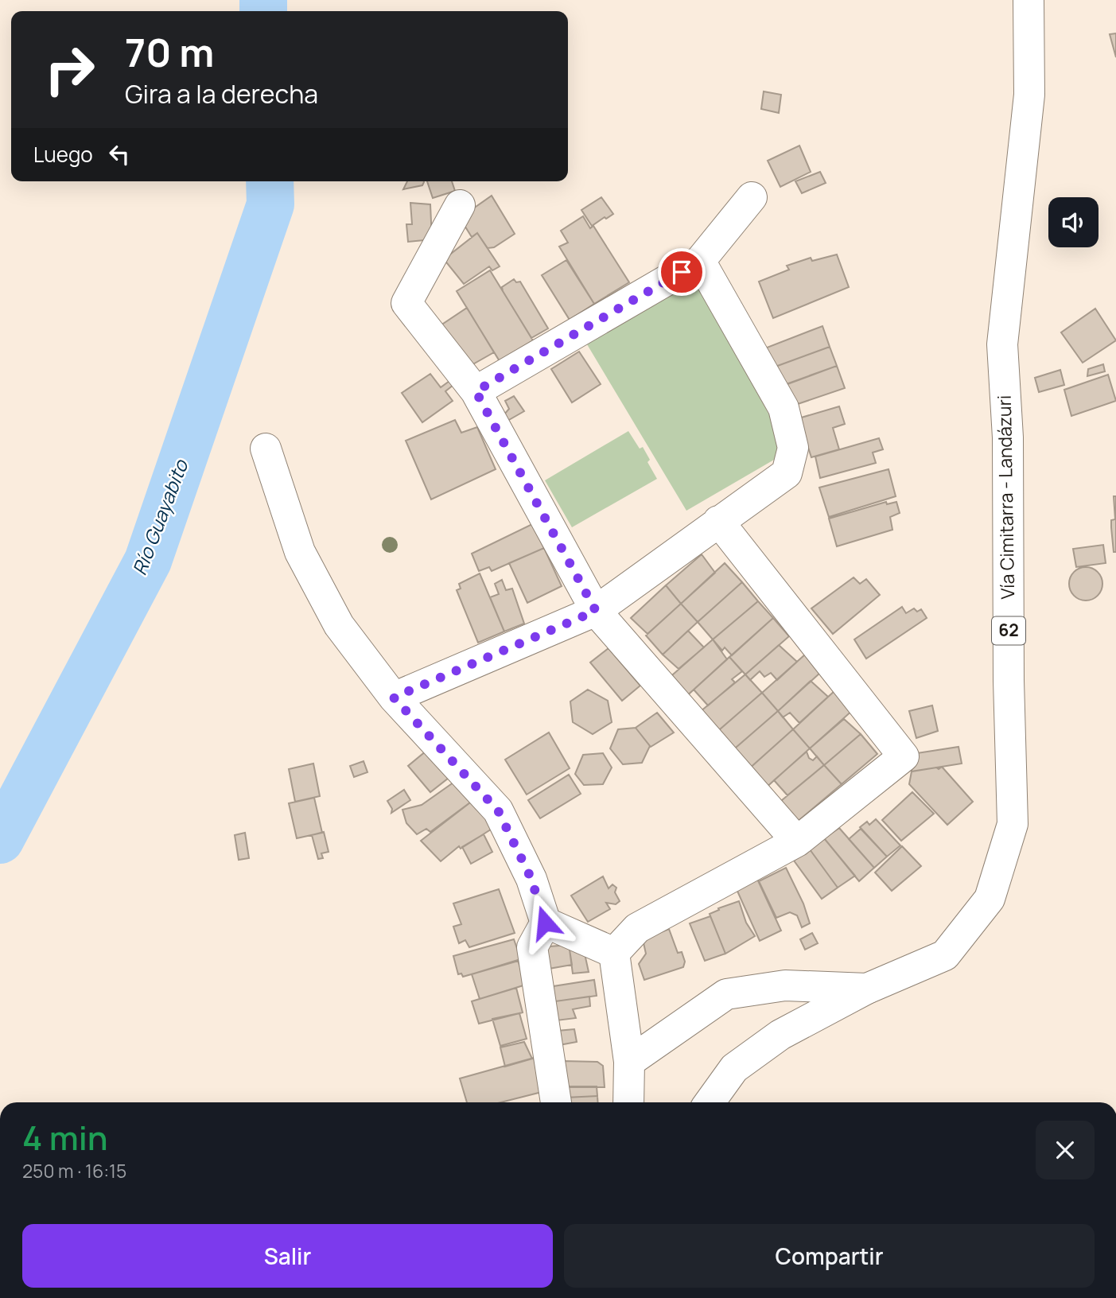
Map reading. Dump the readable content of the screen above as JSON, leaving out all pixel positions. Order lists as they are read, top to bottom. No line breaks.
{"streets":{"street":["Vía Cimitarra - Landázuri","62"]},"water":["Río Guayabito"],"page":{"turn":["70 m","Gira a la derecha"],"then":"Luego","heading":["4 min","250 m · 16:15"],"buttons":["Salir","Compartir"]}}
